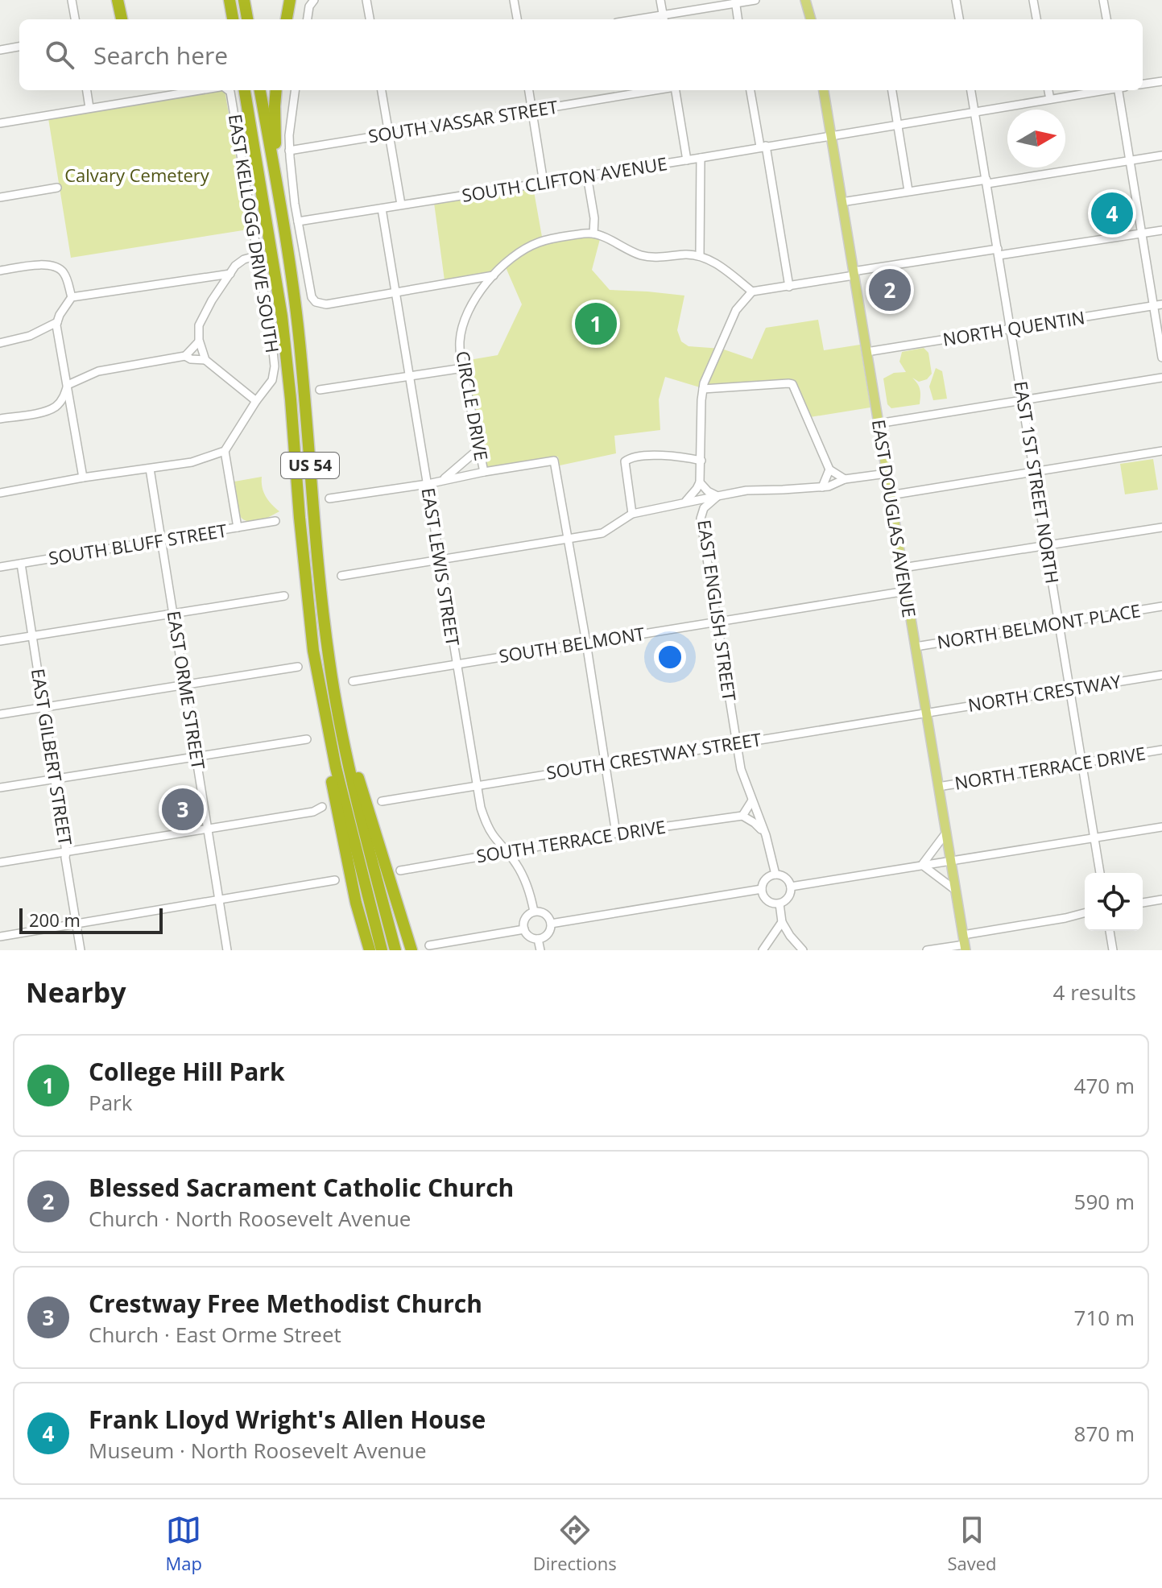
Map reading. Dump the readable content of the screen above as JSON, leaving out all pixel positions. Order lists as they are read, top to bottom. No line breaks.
{"streets":{"highway":["US 54"],"main road":["EAST DOUGLAS AVENUE"],"street":["SOUTH VASSAR STREET","SOUTH CLIFTON AVENUE","EAST KELLOGG DRIVE SOUTH","NORTH QUENTIN","CIRCLE DRIVE","EAST 1ST STREET NORTH","SOUTH BLUFF STREET","EAST LEWIS STREET","EAST ENGLISH STREET","NORTH BELMONT PLACE","SOUTH BELMONT","EAST ORME STREET","NORTH CRESTWAY","SOUTH CRESTWAY STREET","EAST GILBERT STREET","NORTH TERRACE DRIVE","SOUTH TERRACE DRIVE"]},"crossings":[["SOUTH CLIFTON AVENUE","EAST 1ST STREET NORTH"],["SOUTH CLIFTON AVENUE","EAST DOUGLAS AVENUE"],["SOUTH CLIFTON AVENUE","EAST LEWIS STREET"],["NORTH QUENTIN","EAST 1ST STREET NORTH"],["NORTH QUENTIN","EAST DOUGLAS AVENUE"],["EAST 1ST STREET NORTH","NORTH BELMONT PLACE"],["EAST 1ST STREET NORTH","NORTH CRESTWAY"],["EAST 1ST STREET NORTH","NORTH TERRACE DRIVE"],["EAST DOUGLAS AVENUE","NORTH BELMONT PLACE"],["EAST DOUGLAS AVENUE","SOUTH BELMONT"],["EAST DOUGLAS AVENUE","NORTH CRESTWAY"],["EAST DOUGLAS AVENUE","SOUTH CRESTWAY STREET"],["EAST DOUGLAS AVENUE","NORTH TERRACE DRIVE"],["SOUTH BLUFF STREET","EAST ORME STREET"],["SOUTH BLUFF STREET","EAST GILBERT STREET"],["EAST LEWIS STREET","SOUTH BELMONT"],["EAST LEWIS STREET","SOUTH CRESTWAY STREET"],["EAST LEWIS STREET","SOUTH TERRACE DRIVE"],["EAST ENGLISH STREET","SOUTH BELMONT"],["EAST ENGLISH STREET","SOUTH CRESTWAY STREET"],["NORTH CRESTWAY","SOUTH CRESTWAY STREET"]],"parks":["Calvary Cemetery"],"scale_bar":"200 m","north":"right","page":{"search":"Search here","pins":["4","2","1","3"],"scale":"200 m","heading":["Nearby","4 results"],"list":[{"mark":"1","name":"College Hill Park","note":"Park","value":"470 m"},{"mark":"2","name":"Blessed Sacrament Catholic Church","note":"Church · North Roosevelt Avenue","value":"590 m"},{"mark":"3","name":"Crestway Free Methodist Church","note":"Church · East Orme Street","value":"710 m"},{"mark":"4","name":"Frank Lloyd Wright's Allen House","note":"Museum · North Roosevelt Avenue","value":"870 m"}],"nav":["Map","Directions","Saved"]}}
